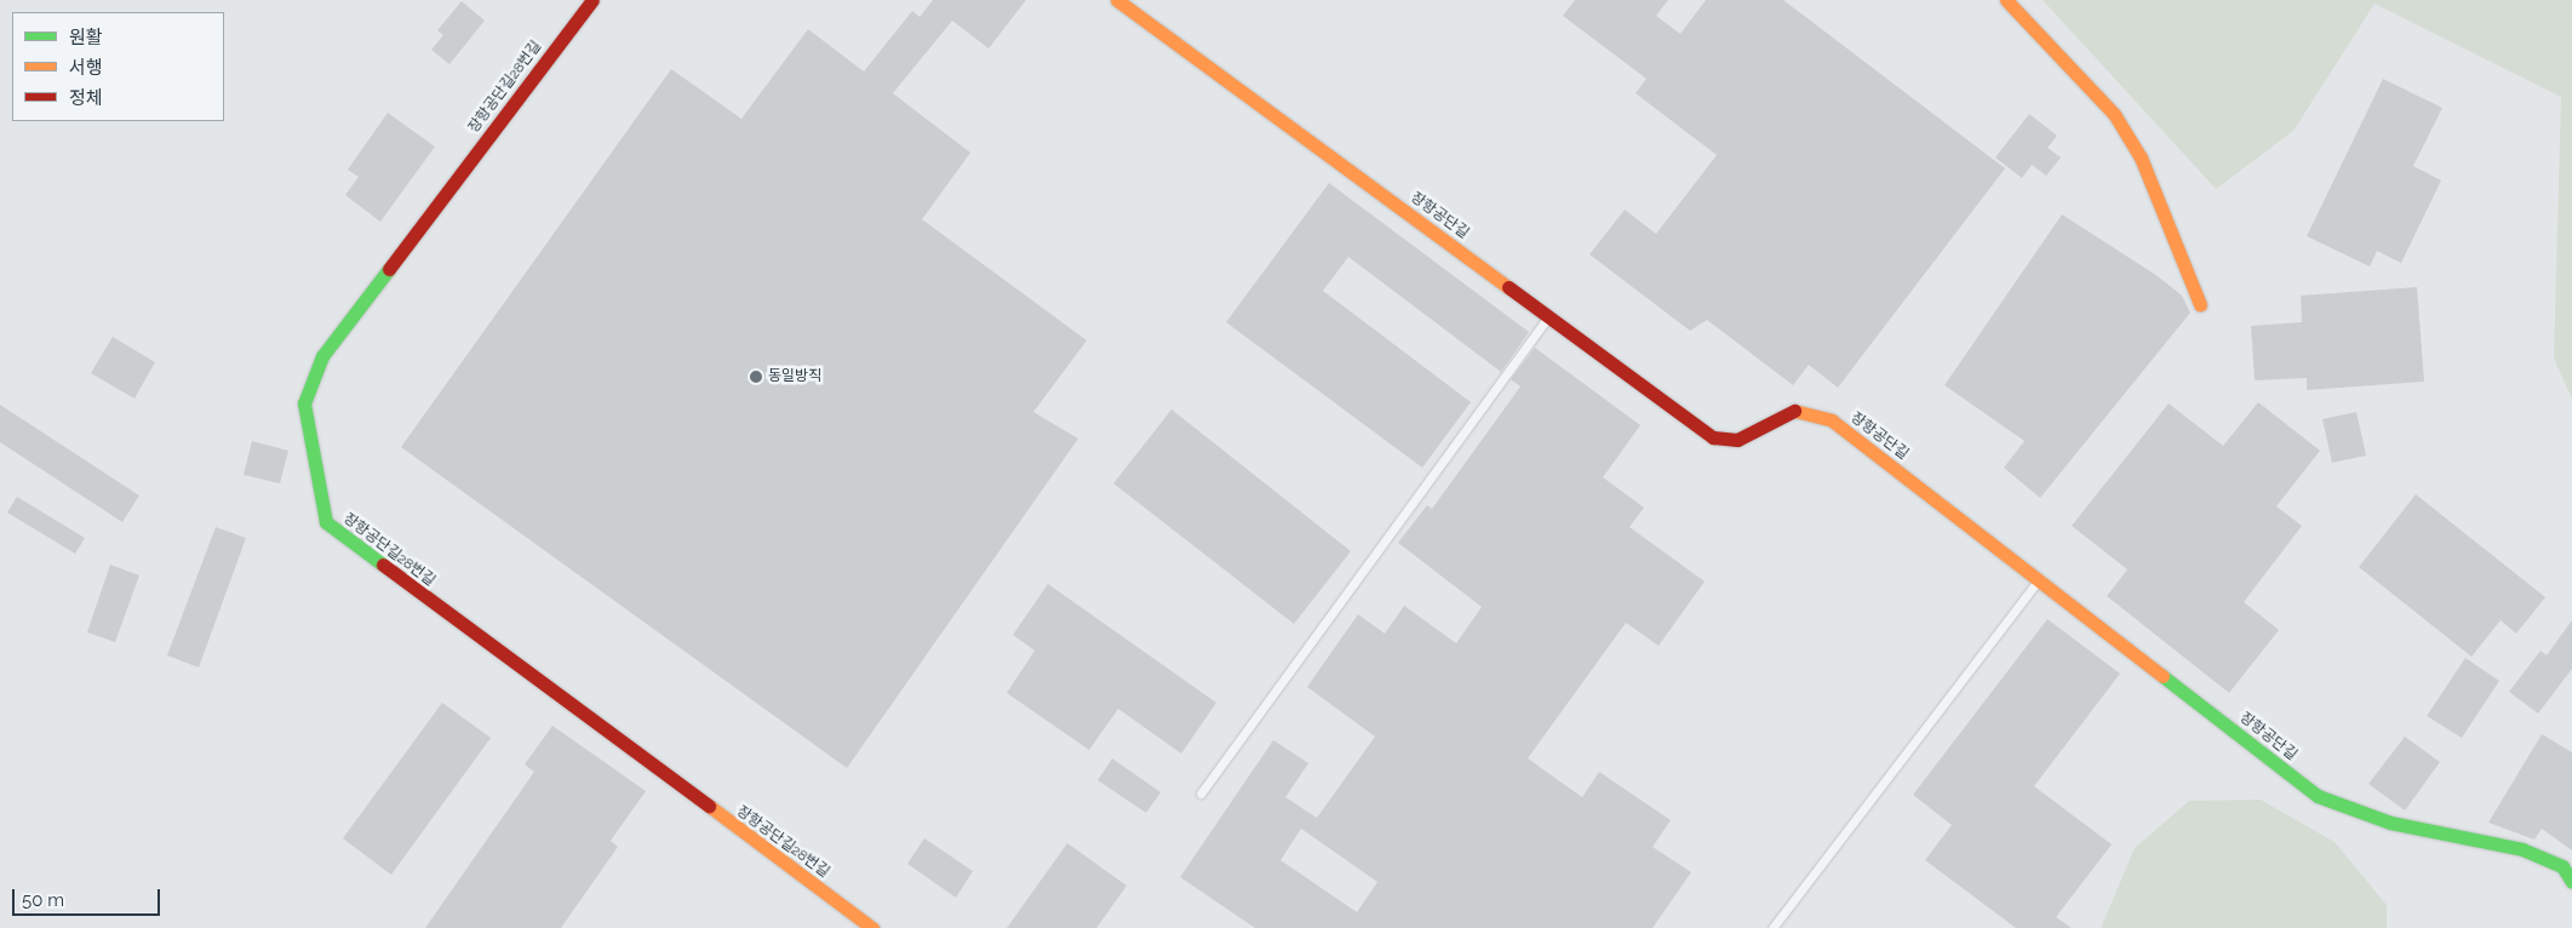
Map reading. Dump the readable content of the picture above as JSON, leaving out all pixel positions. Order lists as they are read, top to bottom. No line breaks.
{"streets":{"street":["장항공단길28번길","장항공단길"]},"places":["동일방직"],"legend":["원활","서행","정체"],"scale_bar":"50 m"}
